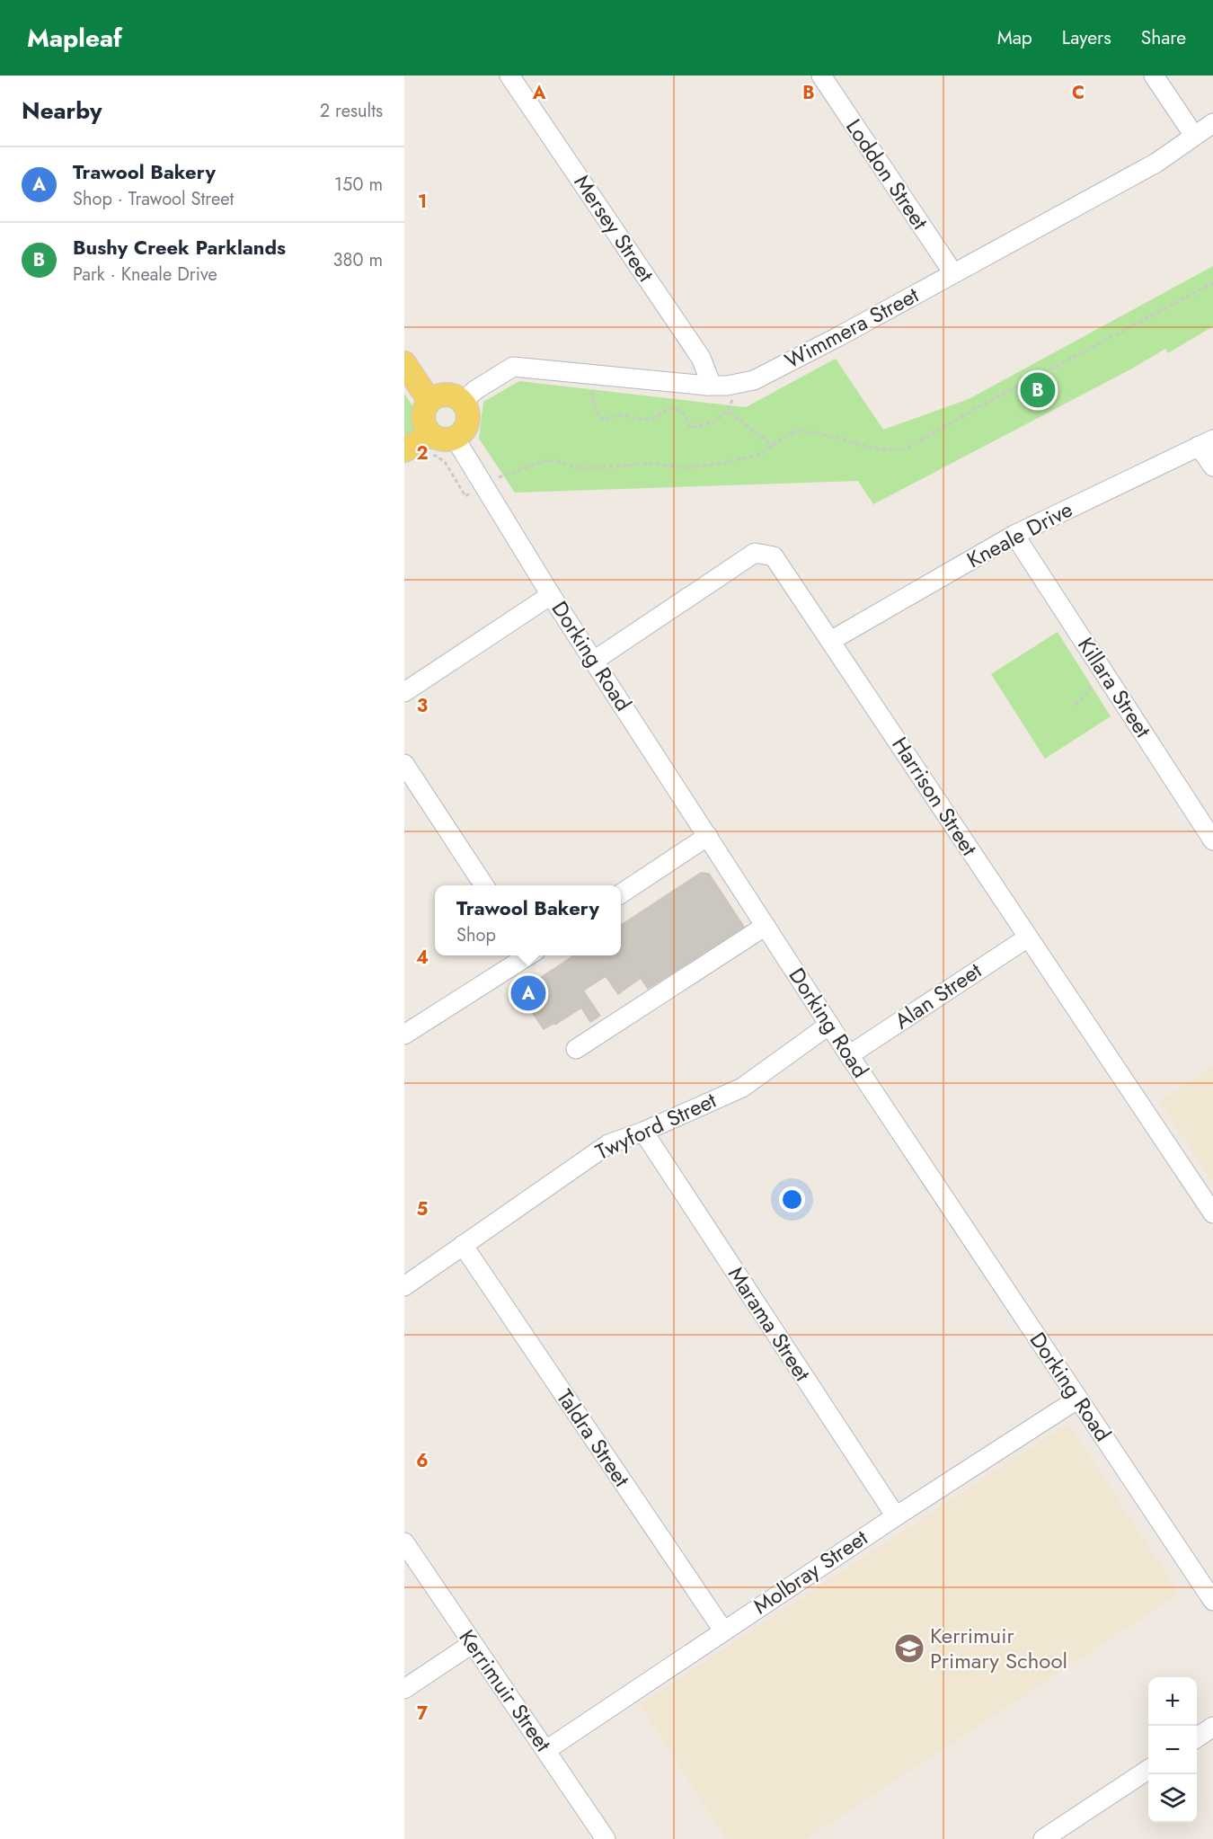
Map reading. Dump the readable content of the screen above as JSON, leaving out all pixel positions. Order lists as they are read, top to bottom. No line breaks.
{"streets":{"street":["Loddon Street","Mersey Street","Wimmera Street","Kneale Drive","Dorking Road","Killara Street","Harrison Street","Alan Street","Twyford Street","Marama Street","Taldra Street","Molbray Street","Kerrimuir Street"]},"crossings":[["Loddon Street","Wimmera Street"],["Mersey Street","Wimmera Street"],["Wimmera Street","Dorking Road"],["Kneale Drive","Killara Street"],["Kneale Drive","Harrison Street"],["Dorking Road","Harrison Street"],["Dorking Road","Alan Street"],["Dorking Road","Twyford Street"],["Dorking Road","Molbray Street"],["Harrison Street","Alan Street"],["Twyford Street","Marama Street"],["Twyford Street","Taldra Street"],["Marama Street","Molbray Street"],["Taldra Street","Molbray Street"],["Molbray Street","Kerrimuir Street"]],"places":{"school or university":["Kerrimuir Primary School"]},"page":{"header":"Mapleaf","nav":["Map","Layers","Share"],"heading":["Nearby","2 results"],"list":[{"mark":"A","name":"Trawool Bakery","note":"Shop · Trawool Street","value":"150 m"},{"mark":"B","name":"Bushy Creek Parklands","note":"Park · Kneale Drive","value":"380 m"}],"pins":["B","A"],"popup":["Trawool Bakery","Shop"],"map_buttons":["+","−"]},"grid":{"columns":["A","B","C"],"rows":["1","2","3","4","5","6","7"]}}
